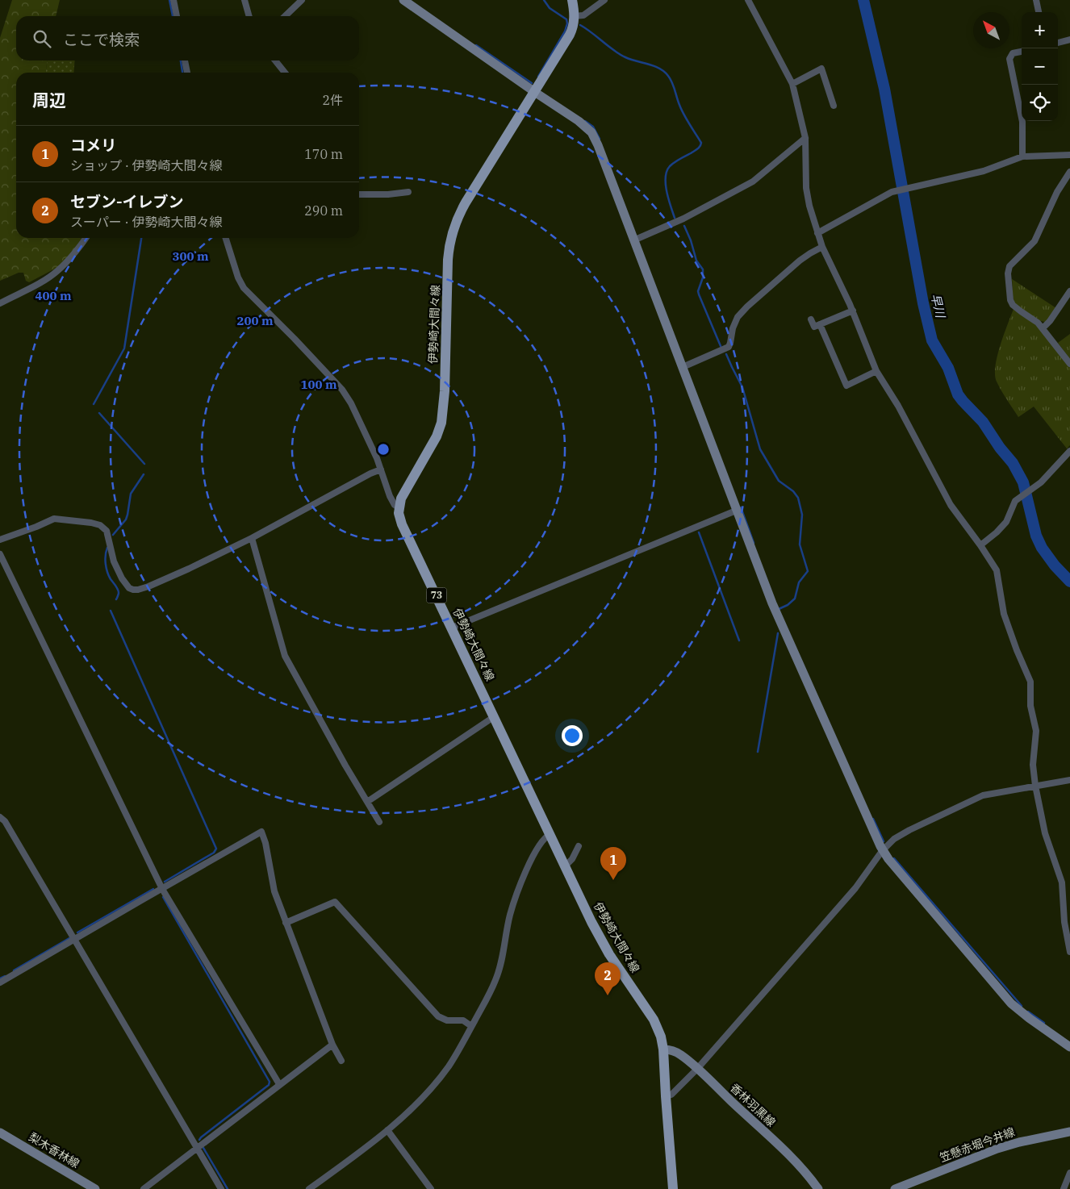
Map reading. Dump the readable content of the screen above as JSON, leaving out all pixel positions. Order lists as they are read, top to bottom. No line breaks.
{"streets":{"main road":["伊勢崎大間々線","73"],"street":["香林羽黒線","笠懸赤堀今井線","梨木香林線"]},"crossings":[["伊勢崎大間々線","香林羽黒線"]],"water":["早川"],"north":"top left","page":{"map_buttons":["+","−"],"search":"ここで検索","heading":["周辺","2件"],"list":[{"mark":"1","name":"コメリ","note":"ショップ · 伊勢崎大間々線","value":"170 m"},{"mark":"2","name":"セブン-イレブン","note":"スーパー · 伊勢崎大間々線","value":"290 m"}],"pins":["1","2"]},"rings":["300 m","400 m","200 m","100 m"]}
